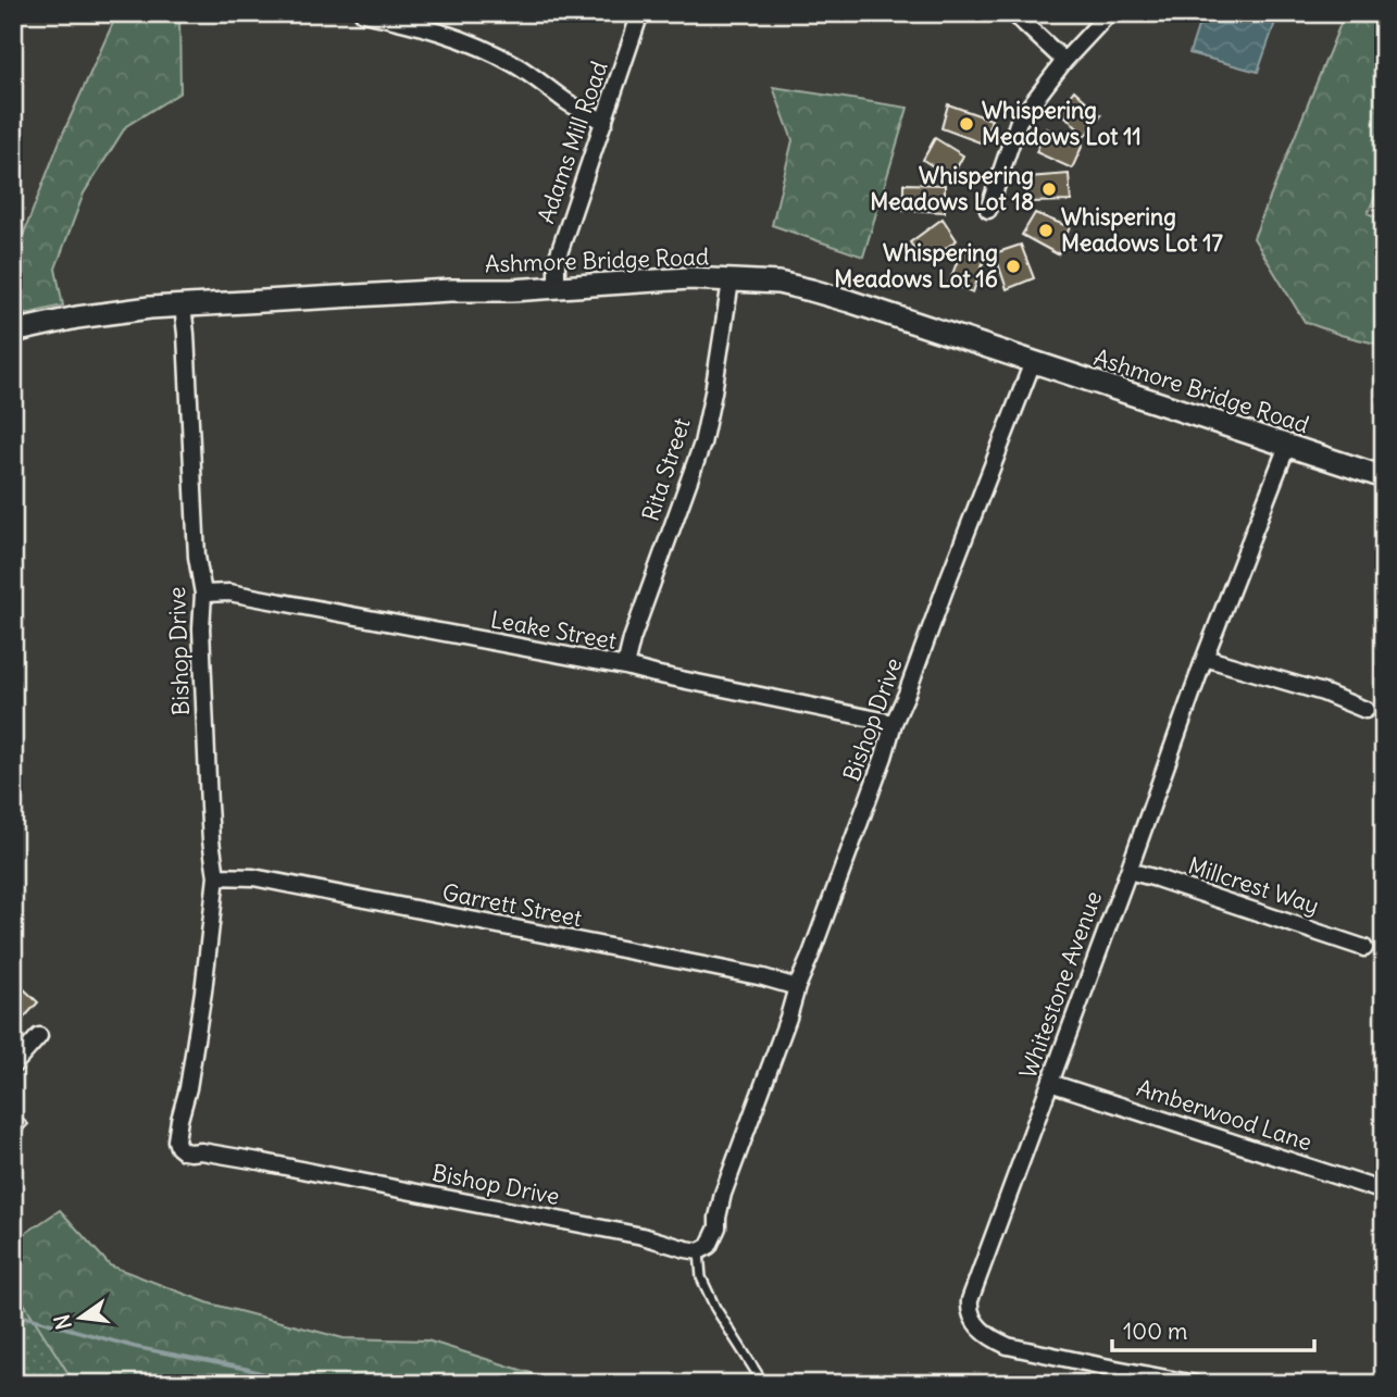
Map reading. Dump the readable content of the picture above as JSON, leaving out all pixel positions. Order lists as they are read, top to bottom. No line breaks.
{"streets":{"main road":["Ashmore Bridge Road"],"street":["Adams Mill Road","Rita Street","Leake Street","Bishop Drive","Millcrest Way","Garrett Street","Whitestone Avenue","Amberwood Lane"]},"crossings":[["Adams Mill Road","Ashmore Bridge Road"],["Ashmore Bridge Road","Rita Street"],["Ashmore Bridge Road","Bishop Drive"],["Ashmore Bridge Road","Whitestone Avenue"],["Rita Street","Leake Street"],["Leake Street","Bishop Drive"],["Bishop Drive","Garrett Street"],["Millcrest Way","Whitestone Avenue"],["Whitestone Avenue","Amberwood Lane"]],"places":["Whispering Meadows Lot 11","Whispering Meadows Lot 18","Whispering Meadows Lot 17","Whispering Meadows Lot 16"],"scale_bar":"100 m","north":"left"}
